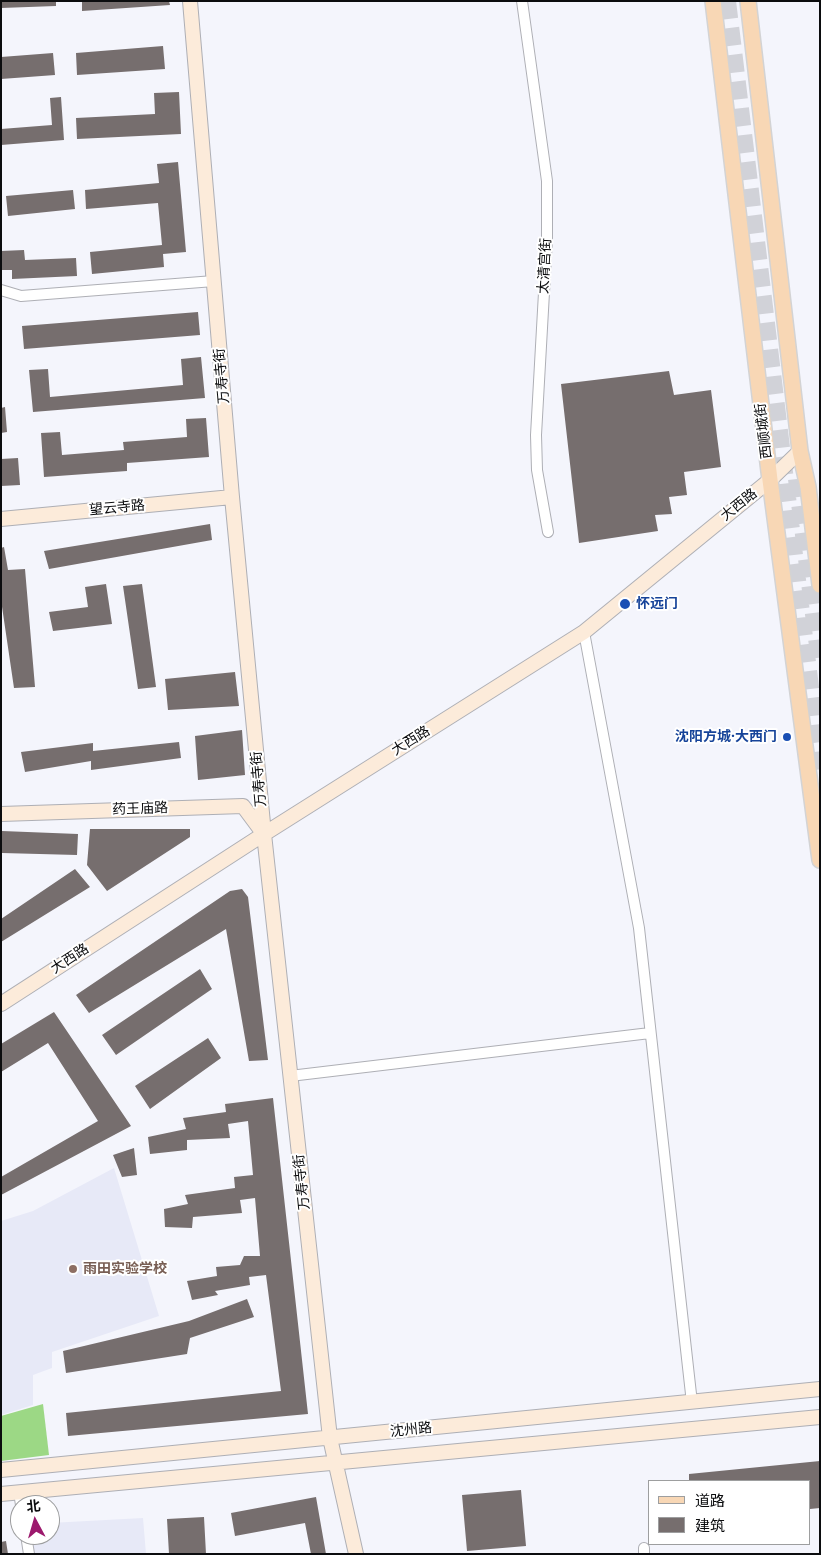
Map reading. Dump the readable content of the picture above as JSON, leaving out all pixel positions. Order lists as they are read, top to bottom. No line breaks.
{"streets":{"main road":["万寿寺街","西顺城街","大西路","望云寺路","药王庙路","沈州路"],"street":["太清宫街"]},"crossings":[["万寿寺街","大西路"],["万寿寺街","望云寺路"],["万寿寺街","药王庙路"],["万寿寺街","沈州路"],["西顺城街","大西路"],["大西路","药王庙路"]],"places":["怀远门","沈阳方城·大西门","雨田实验学校"],"legend":["道路","建筑"],"north":"top"}
